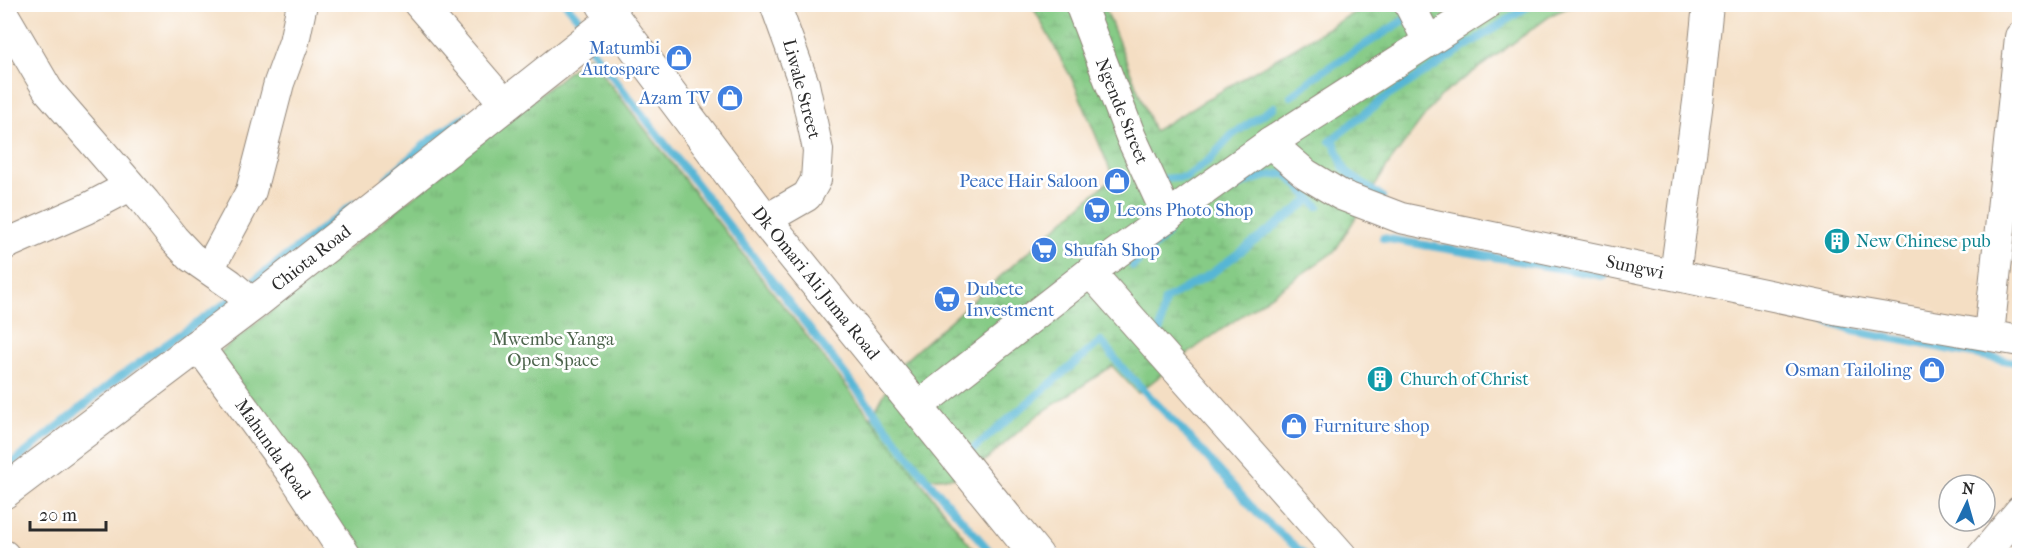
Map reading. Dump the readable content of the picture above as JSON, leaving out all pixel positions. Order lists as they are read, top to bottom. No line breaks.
{"streets":{"street":["Liwale Street","Ngende Street","Chiota Road","Sungwi","Dk Omari Ali Juma Road","Mahunda Road"]},"crossings":[["Liwale Street","Dk Omari Ali Juma Road"],["Chiota Road","Dk Omari Ali Juma Road"],["Chiota Road","Mahunda Road"]],"parks":["Mwembe Yanga Open Space"],"places":{"shop":["Matumbi Autospare","Azam TV","Peace Hair Saloon","Osman Tailoling","Furniture shop"],"supermarket":["Leons Photo Shop","Shufah Shop","Dubete Investment"],"building":["New Chinese pub","Church of Christ"]},"scale_bar":"20 m","north":"top"}
